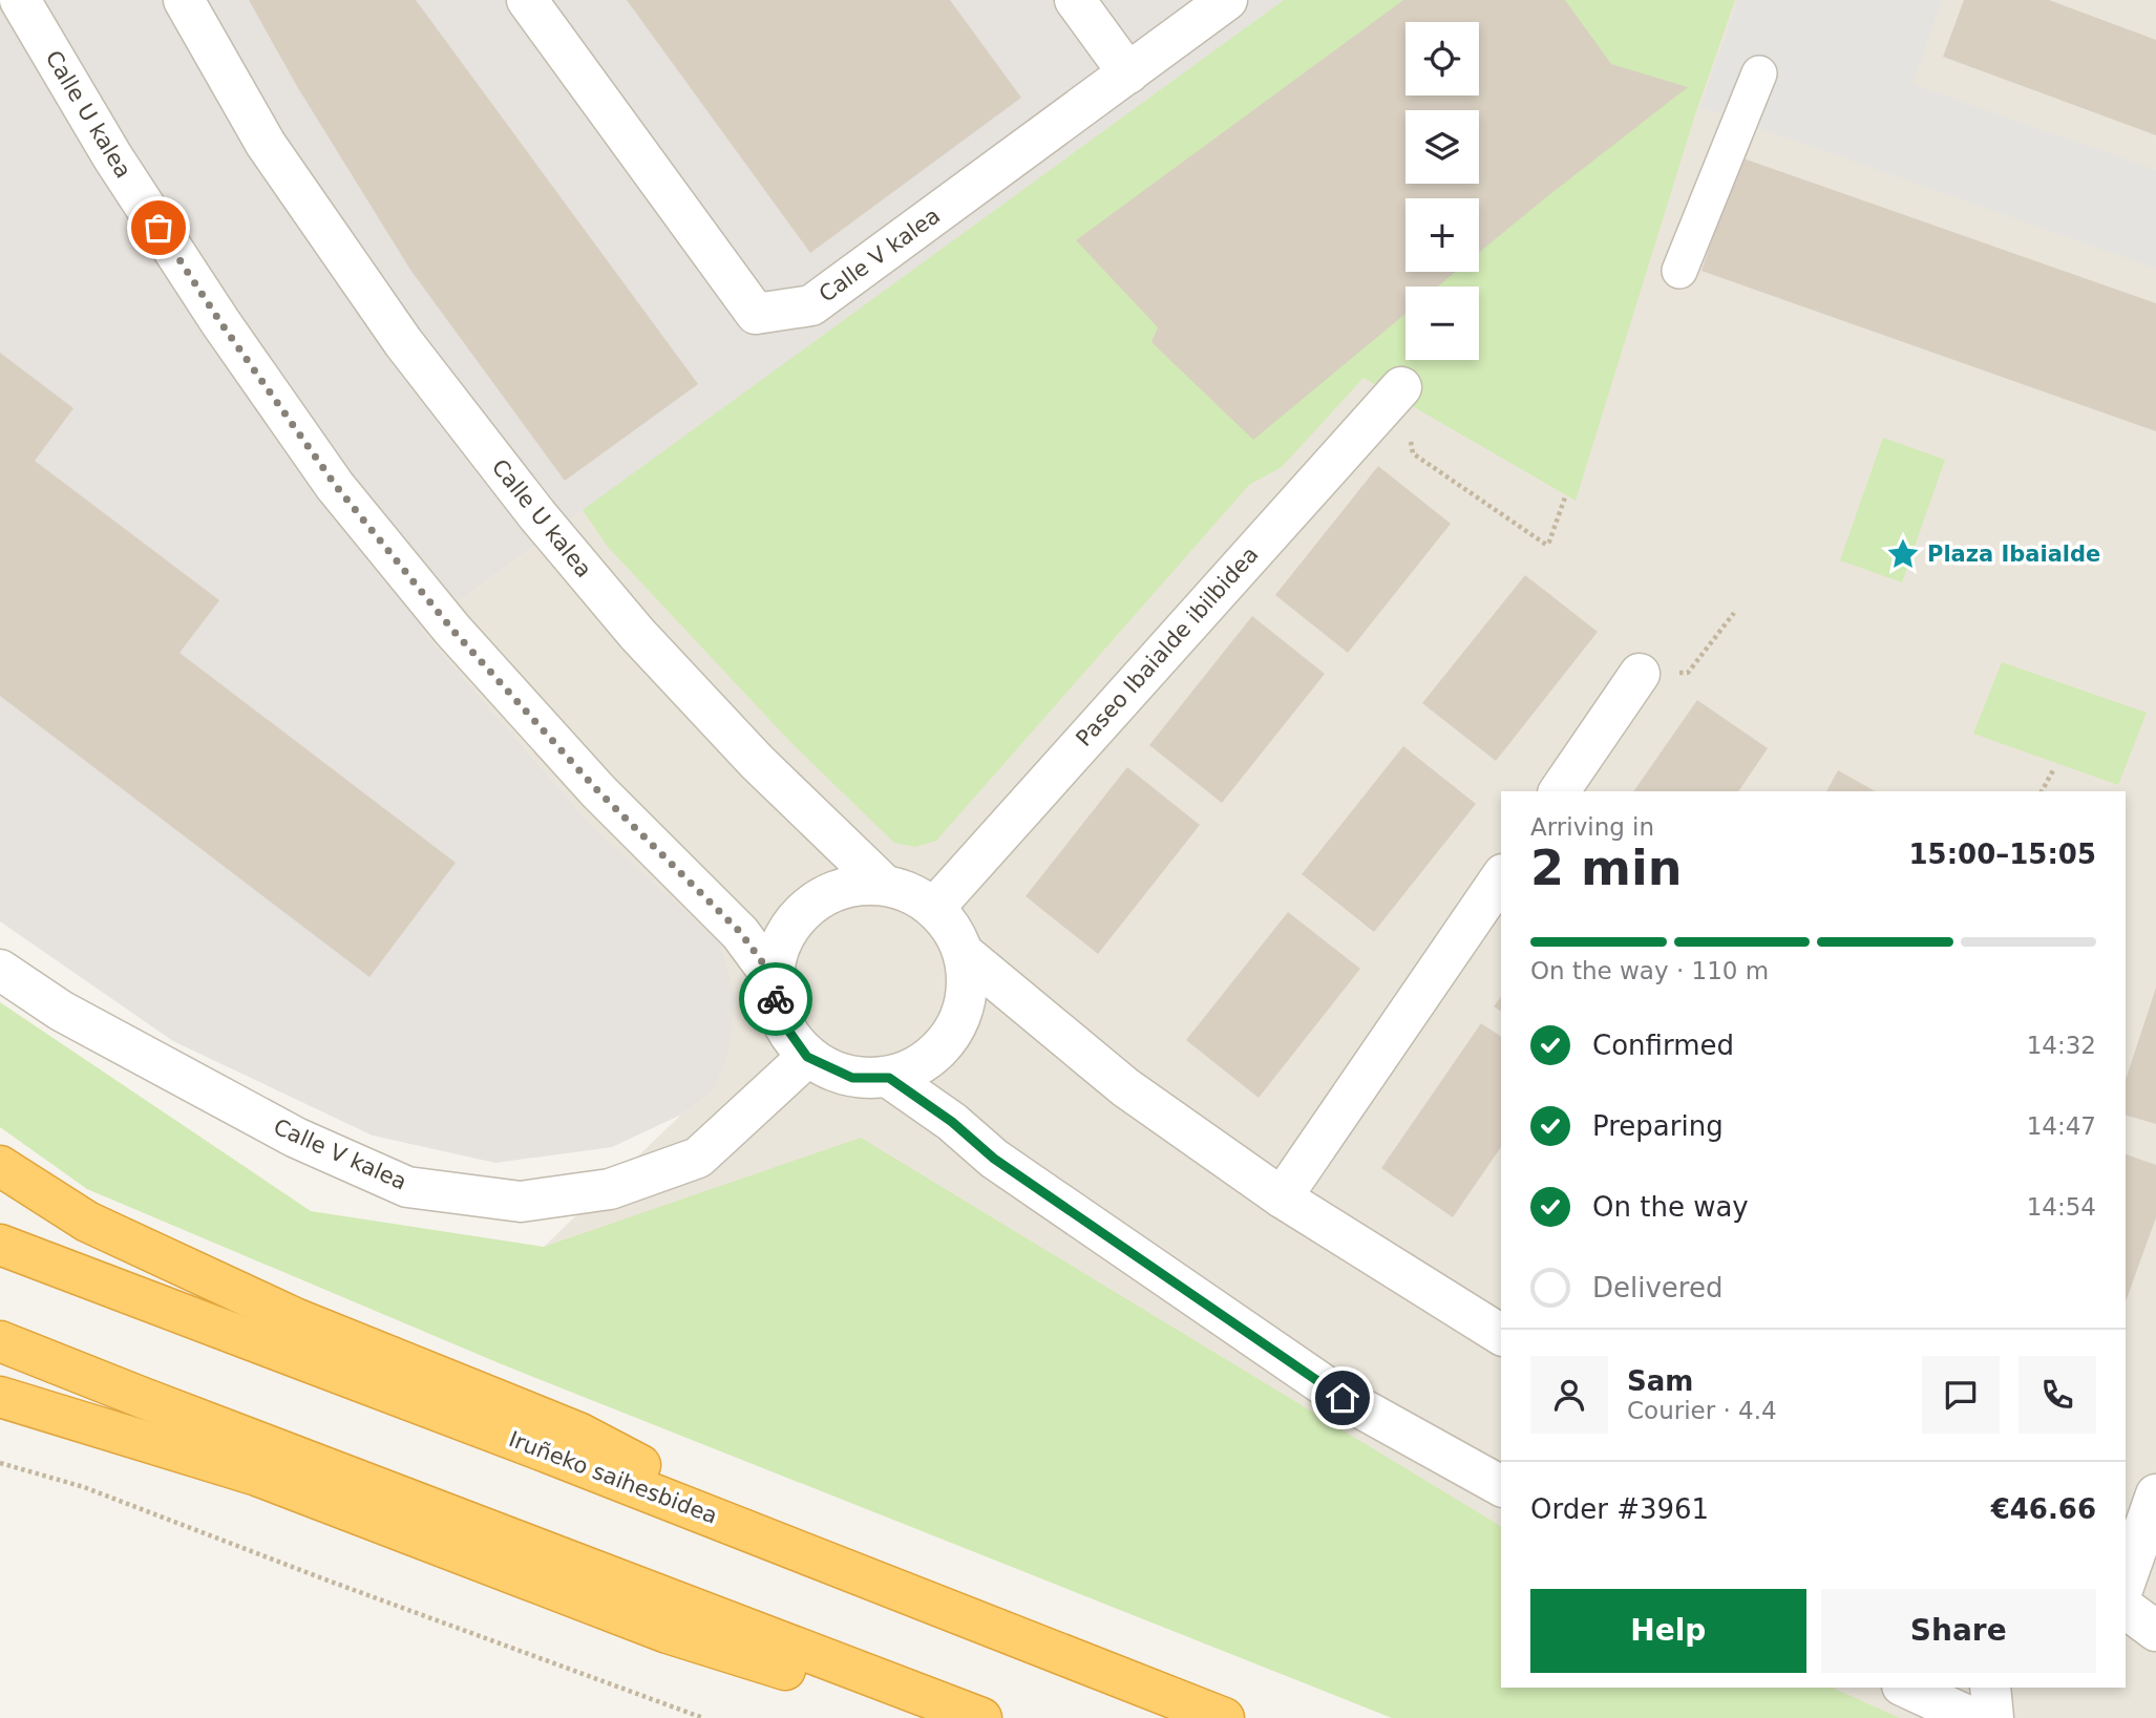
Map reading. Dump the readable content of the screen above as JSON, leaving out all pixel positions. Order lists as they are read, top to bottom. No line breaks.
{"streets":{"highway":["Iruñeko saihesbidea"],"street":["Calle U kalea","Calle V kalea","Paseo Ibaialde ibilbidea"]},"crossings":[["Calle U kalea","Calle V kalea"],["Calle U kalea","Paseo Ibaialde ibilbidea"],["Calle V kalea","Paseo Ibaialde ibilbidea"]],"places":{"place":["Plaza Ibaialde"]},"page":{"map_buttons":["+","−"],"heading":["2 min","Arriving in","15:00–15:05"],"panel":["Sam","Courier · 4.4","Order #3961","€46.66"],"bar":"On the way · 110 m","list":[["Confirmed","14:32"],["Preparing","14:47"],["On the way","14:54"],"Delivered"],"buttons":["Help","Share"]}}
